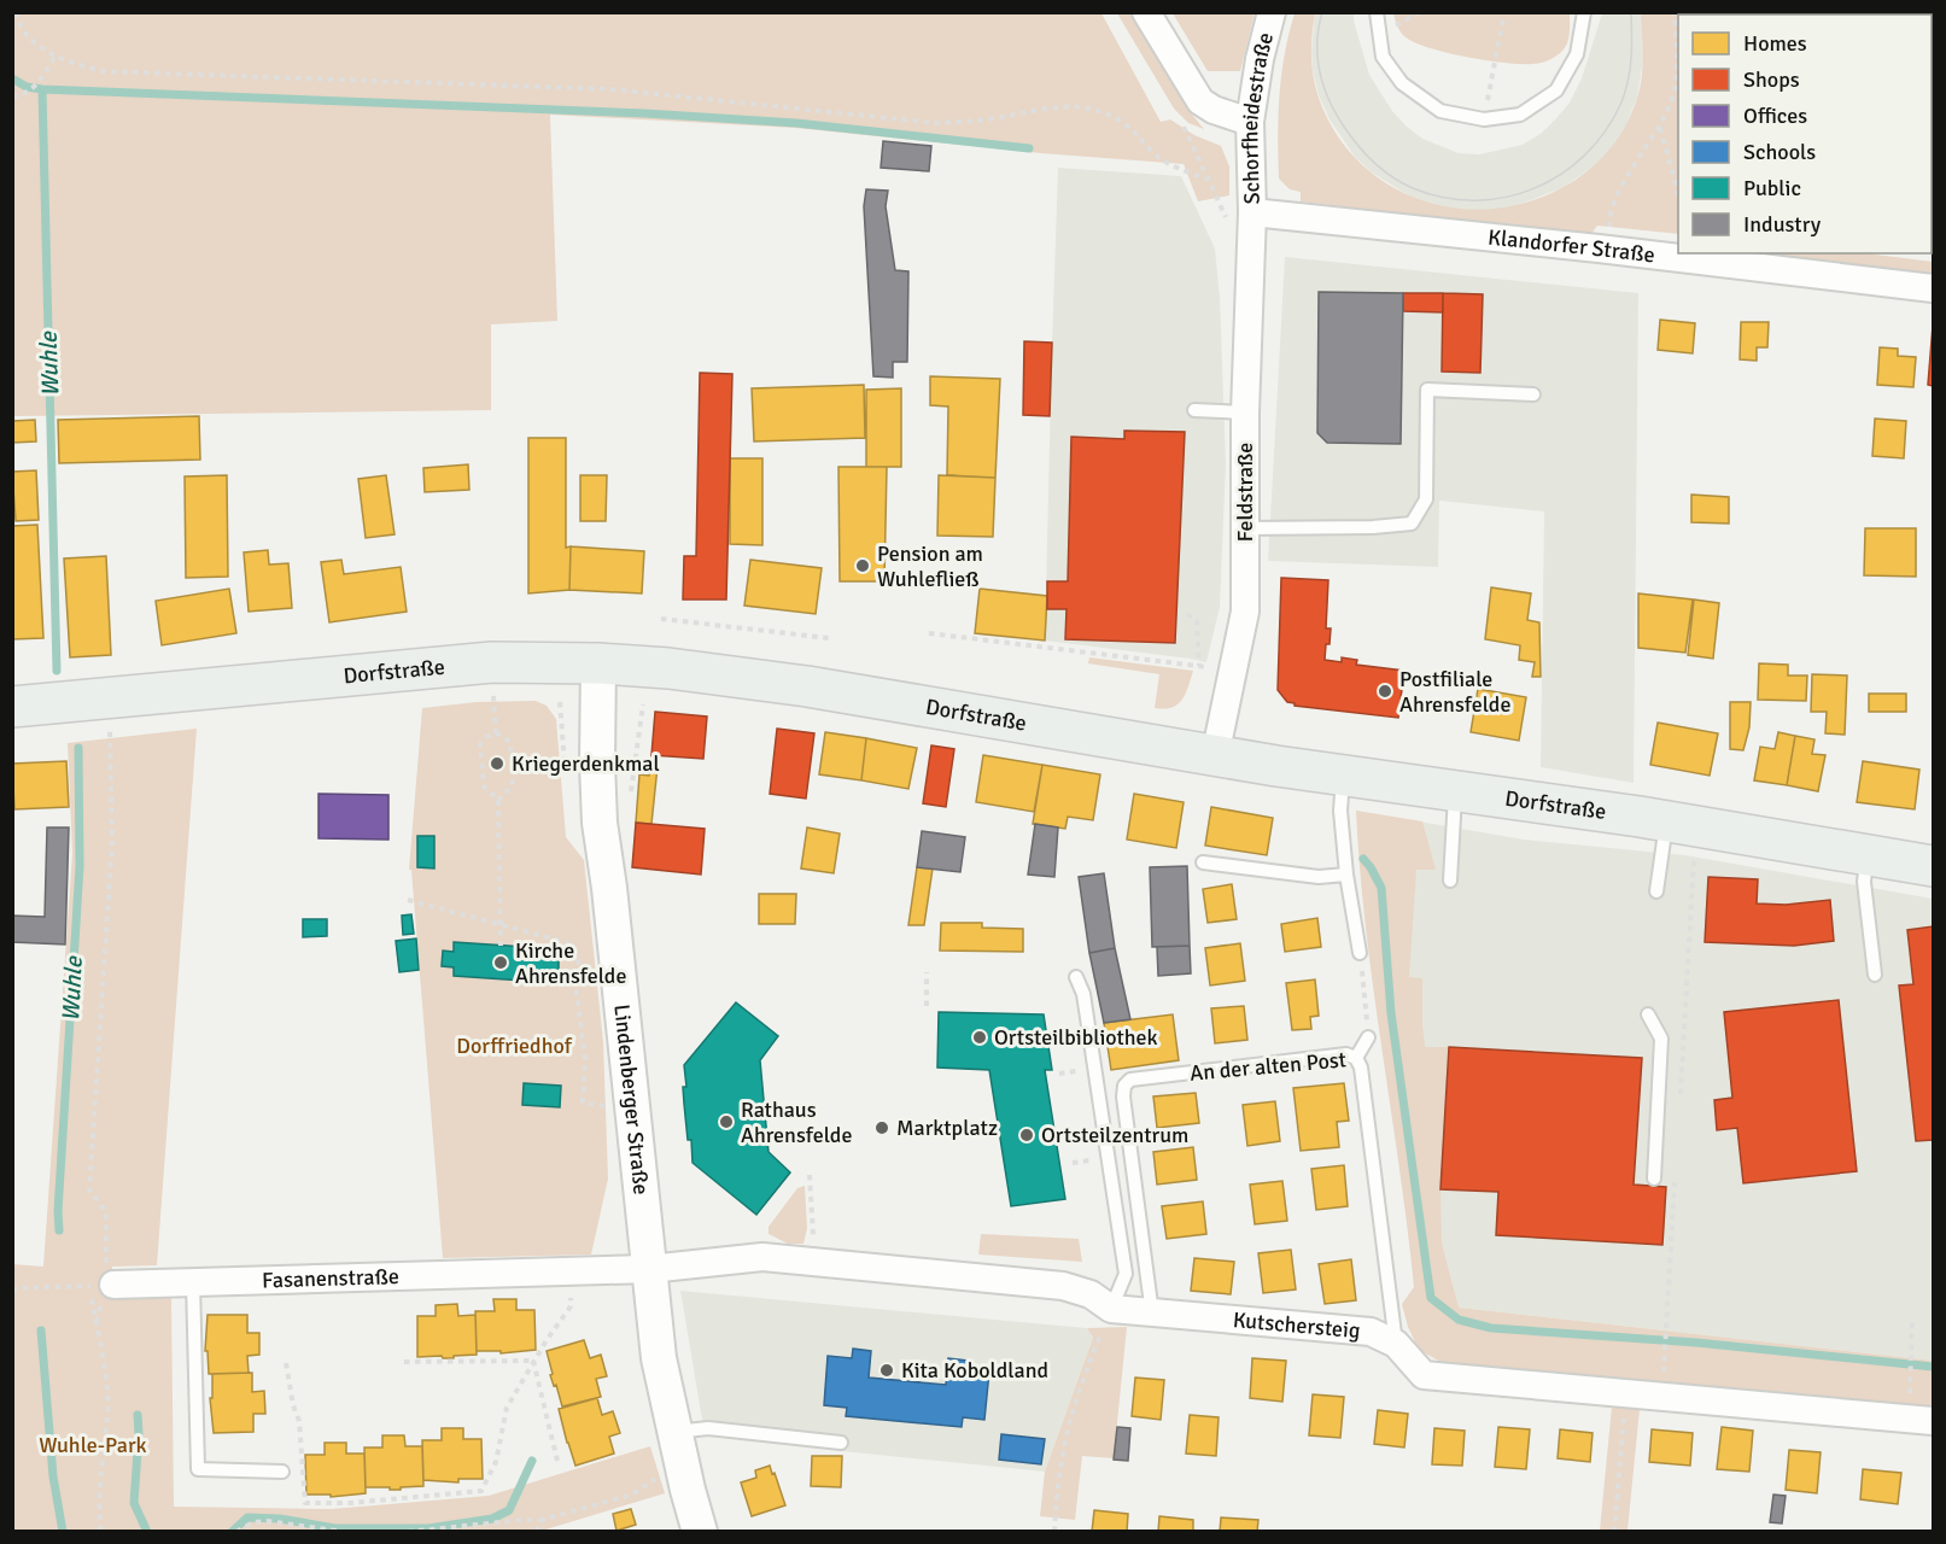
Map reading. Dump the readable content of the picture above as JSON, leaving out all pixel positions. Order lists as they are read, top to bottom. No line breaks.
{"streets":{"main road":["Dorfstraße"],"street":["Schorfheidestraße","Klandorfer Straße","Feldstraße","Lindenberger Straße","Fasanenstraße","Kutschersteig"],"lane":["An der alten Post"]},"crossings":[["Schorfheidestraße","Klandorfer Straße"],["Schorfheidestraße","Feldstraße"],["Klandorfer Straße","Feldstraße"],["Feldstraße","Dorfstraße"],["Dorfstraße","Lindenberger Straße"],["An der alten Post","Kutschersteig"],["Lindenberger Straße","Fasanenstraße"],["Lindenberger Straße","Kutschersteig"],["Fasanenstraße","Kutschersteig"]],"water":["Wuhle"],"parks":["Dorffriedhof","Wuhle-Park"],"places":["Pension am Wuhlefließ","Postfiliale Ahrensfelde","Kriegerdenkmal","Kirche Ahrensfelde","Ortsteilbibliothek","Rathaus Ahrensfelde","Marktplatz","Ortsteilzentrum","Kita Koboldland"],"legend":["Homes","Shops","Offices","Schools","Public","Industry"]}
